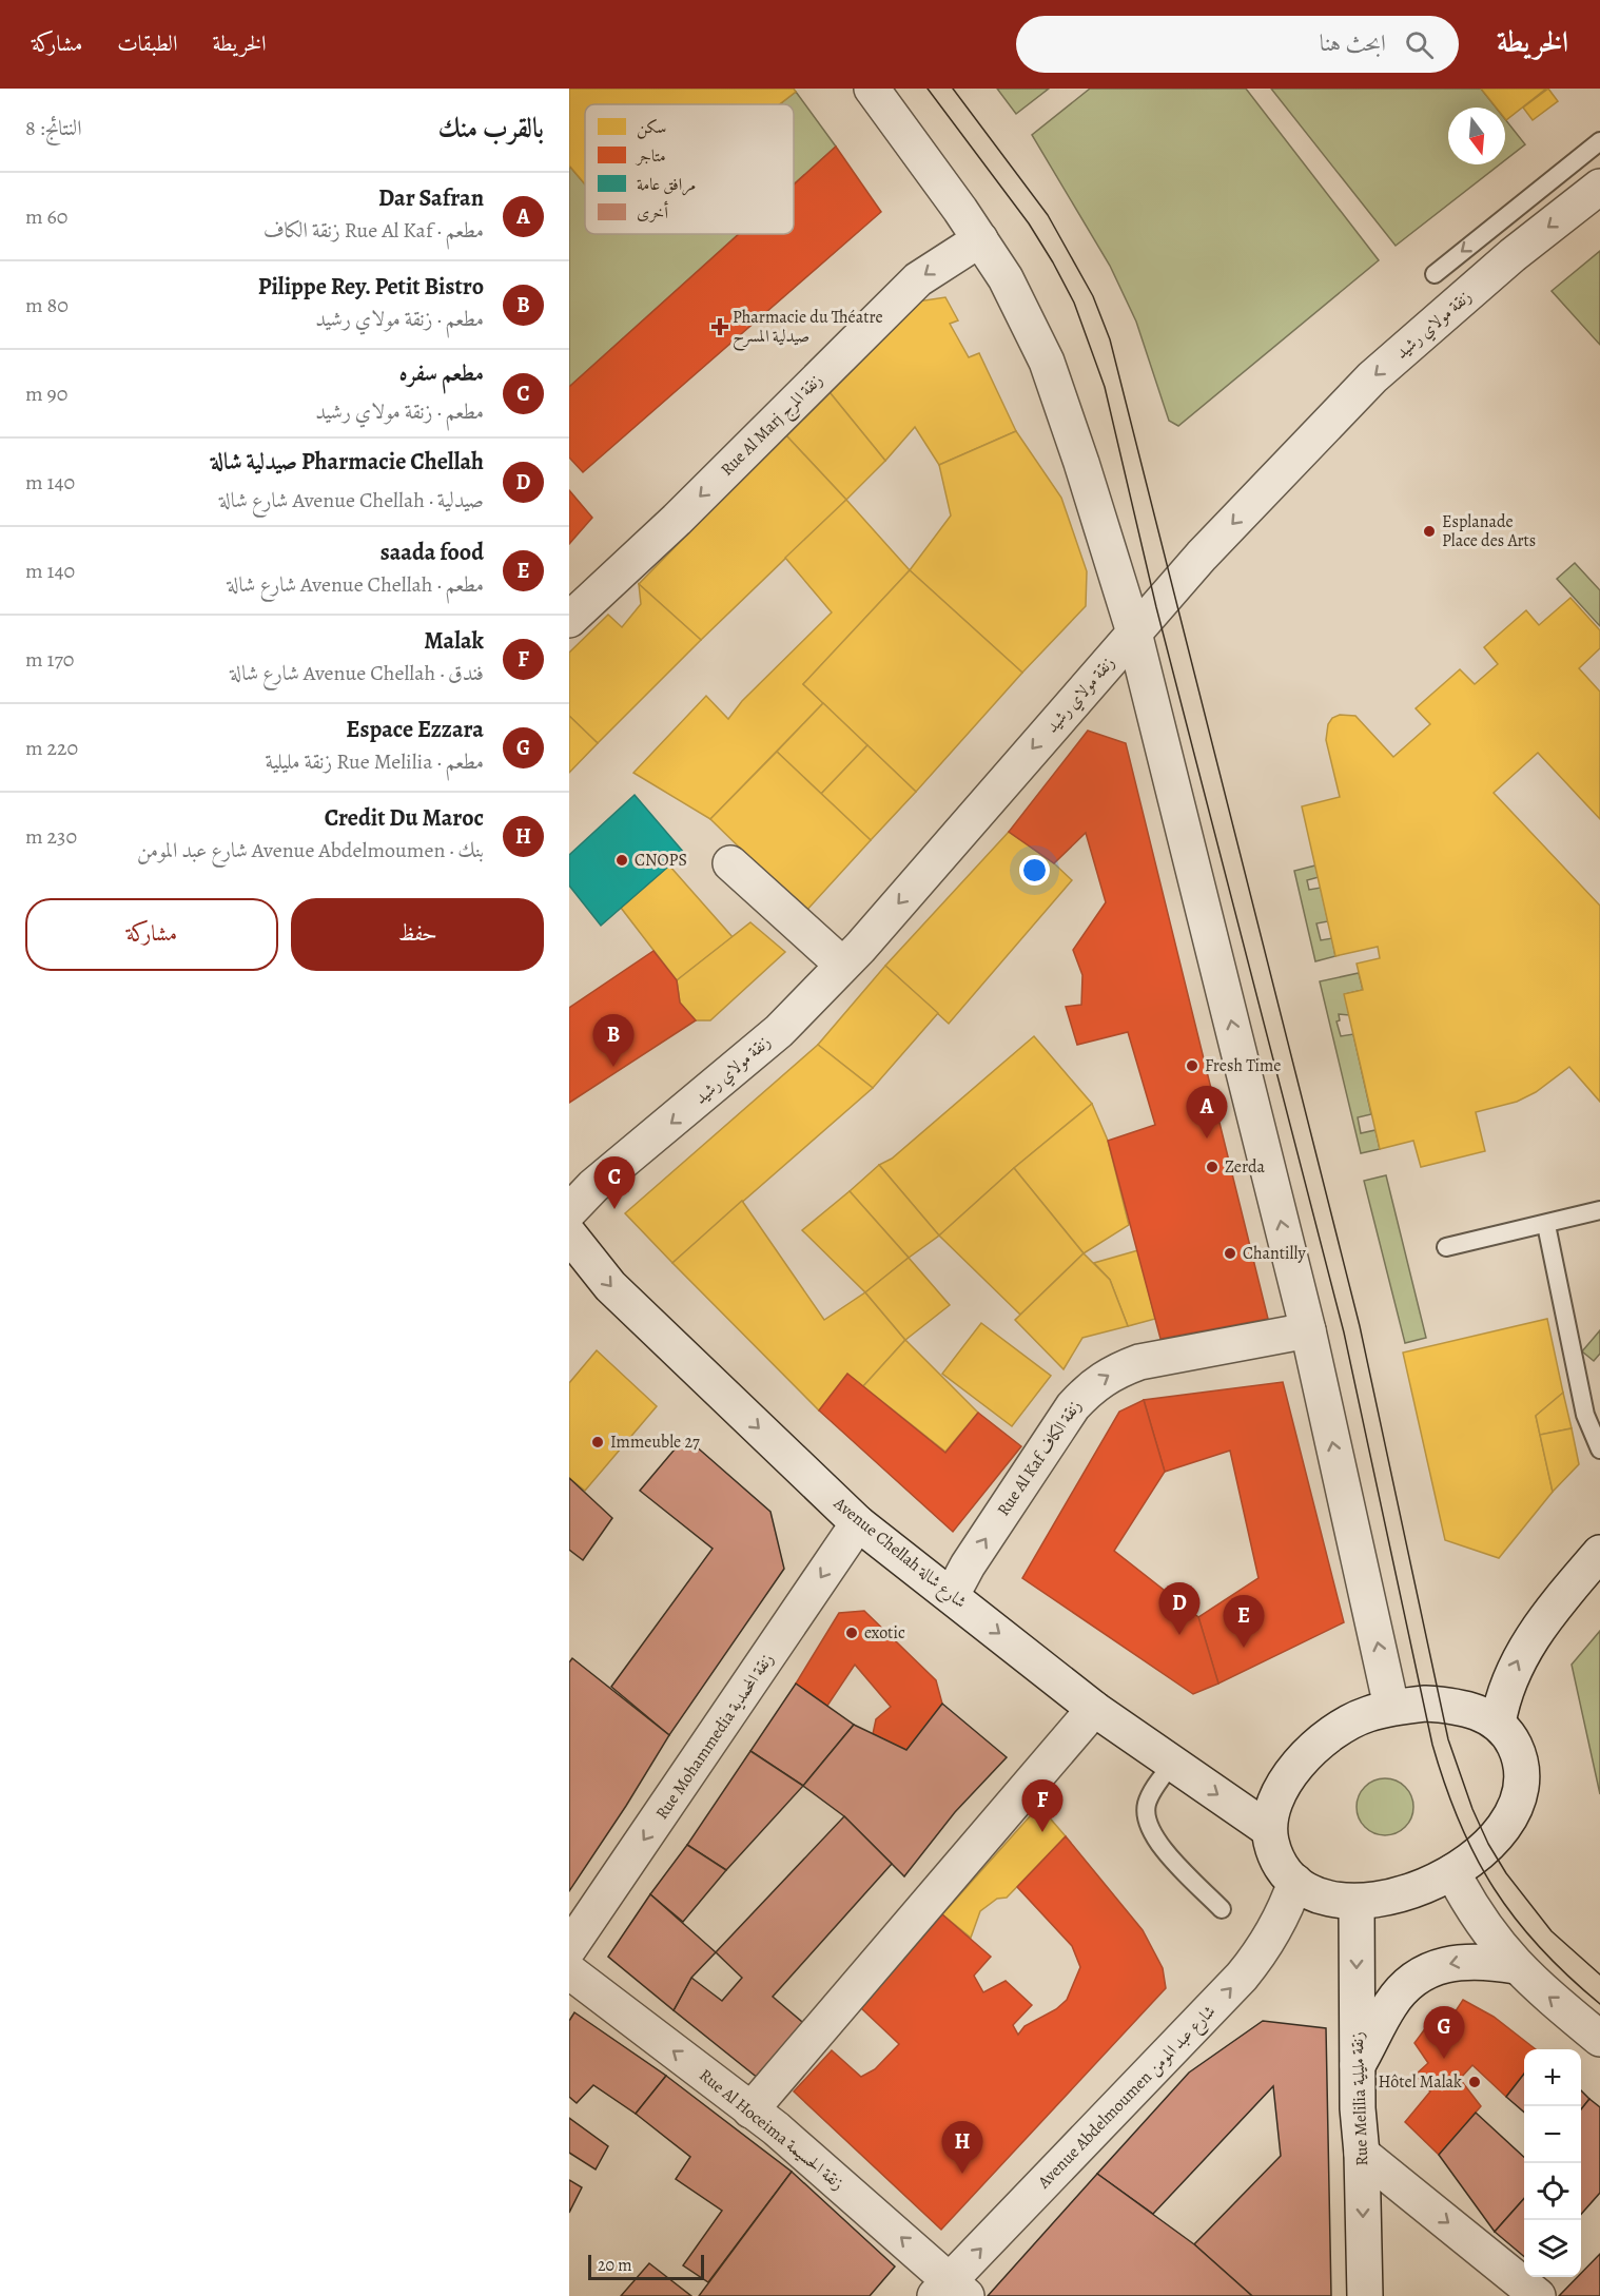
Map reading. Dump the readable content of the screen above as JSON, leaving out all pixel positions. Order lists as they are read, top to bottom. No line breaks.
{"streets":{"street":["زنقة مولاي رشيد","Rue Al Marj زنقة المرج","Rue Al Kaf زنقة الكاف","Avenue Chellah شارع شالة","Rue Mohammedia زنقة المحمدية","Avenue Abdelmoumen شارع عبد المومن","Rue Melilia زنقة مليلية","Rue Al Hoceima زنقة الحسيمة"]},"crossings":[["Rue Al Kaf زنقة الكاف","Avenue Chellah شارع شالة"],["Avenue Chellah شارع شالة","Rue Mohammedia زنقة المحمدية"],["Avenue Chellah شارع شالة","Avenue Abdelmoumen شارع عبد المومن"],["Avenue Chellah شارع شالة","Rue Melilia زنقة مليلية"],["Avenue Abdelmoumen شارع عبد المومن","Rue Melilia زنقة مليلية"],["Avenue Abdelmoumen شارع عبد المومن","Rue Al Hoceima زنقة الحسيمة"]],"one_way":["زنقة مولاي رشيد","Rue Al Marj زنقة المرج","Rue Al Kaf زنقة الكاف","Avenue Chellah شارع شالة","Rue Melilia زنقة مليلية","Rue Al Hoceima زنقة الحسيمة"],"places":{"health":["Pharmacie du Théatre صيدلية المسرح"],"other":["Esplanade Place des Arts","CNOPS","Fresh Time","Zerda","Chantilly","Immeuble 27","exotic","Hôtel Malak"]},"legend":["سكن","متاجر","مرافق عامة","أخرى"],"scale_bar":"20 m","north":"bottom","page":{"header":"الخريطة","search":"ابحث هنا","nav":["الخريطة","الطبقات","مشاركة"],"heading":["بالقرب منك","النتائج: 8"],"list":[{"mark":"A","name":"Dar Safran","note":"مطعم · Rue Al Kaf زنقة الكاف","value":"60 m"},{"mark":"B","name":"Pilippe Rey. Petit Bistro","note":"مطعم · زنقة مولاي رشيد","value":"80 m"},{"mark":"C","name":"مطعم سفره","note":"مطعم · زنقة مولاي رشيد","value":"90 m"},{"mark":"D","name":"Pharmacie Chellah صيدلية شالة","note":"صيدلية · Avenue Chellah شارع شالة","value":"140 m"},{"mark":"E","name":"saada food","note":"مطعم · Avenue Chellah شارع شالة","value":"140 m"},{"mark":"F","name":"Malak","note":"فندق · Avenue Chellah شارع شالة","value":"170 m"},{"mark":"G","name":"Espace Ezzara","note":"مطعم · Rue Melilia زنقة مليلية","value":"220 m"},{"mark":"H","name":"Credit Du Maroc","note":"بنك · Avenue Abdelmoumen شارع عبد المومن","value":"230 m"}],"buttons":["حفظ","مشاركة"],"pins":["B","A","C","D","E","F","G","H"],"map_buttons":["+","−"],"scale":"20 m"}}
